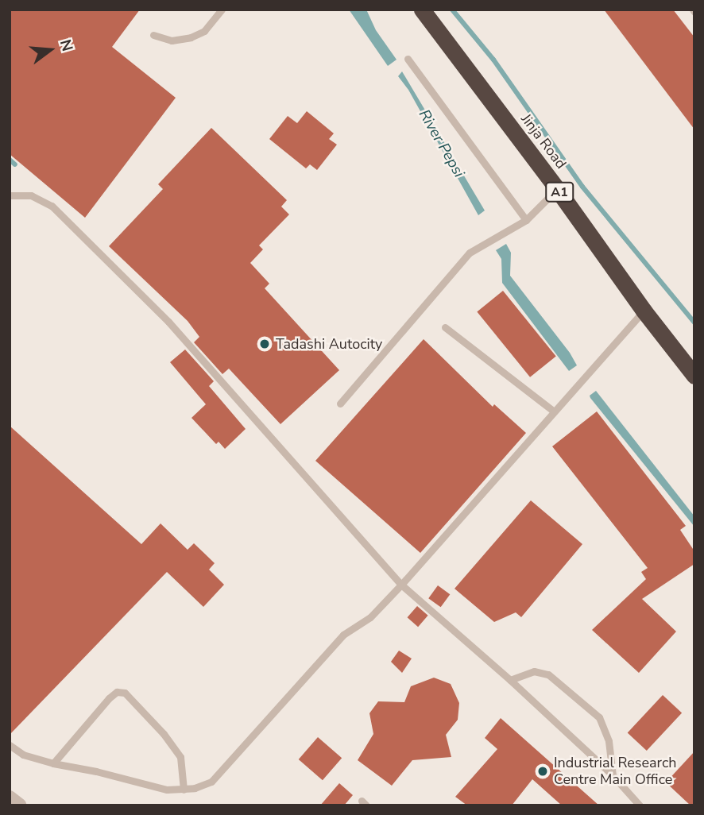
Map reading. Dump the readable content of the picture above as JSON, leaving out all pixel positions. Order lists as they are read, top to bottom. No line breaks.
{"streets":{"highway":["Jinja Road","A1"]},"water":["River Pepsi"],"places":["Tadashi Autocity","Industrial Research Centre Main Office"],"north":"right"}
